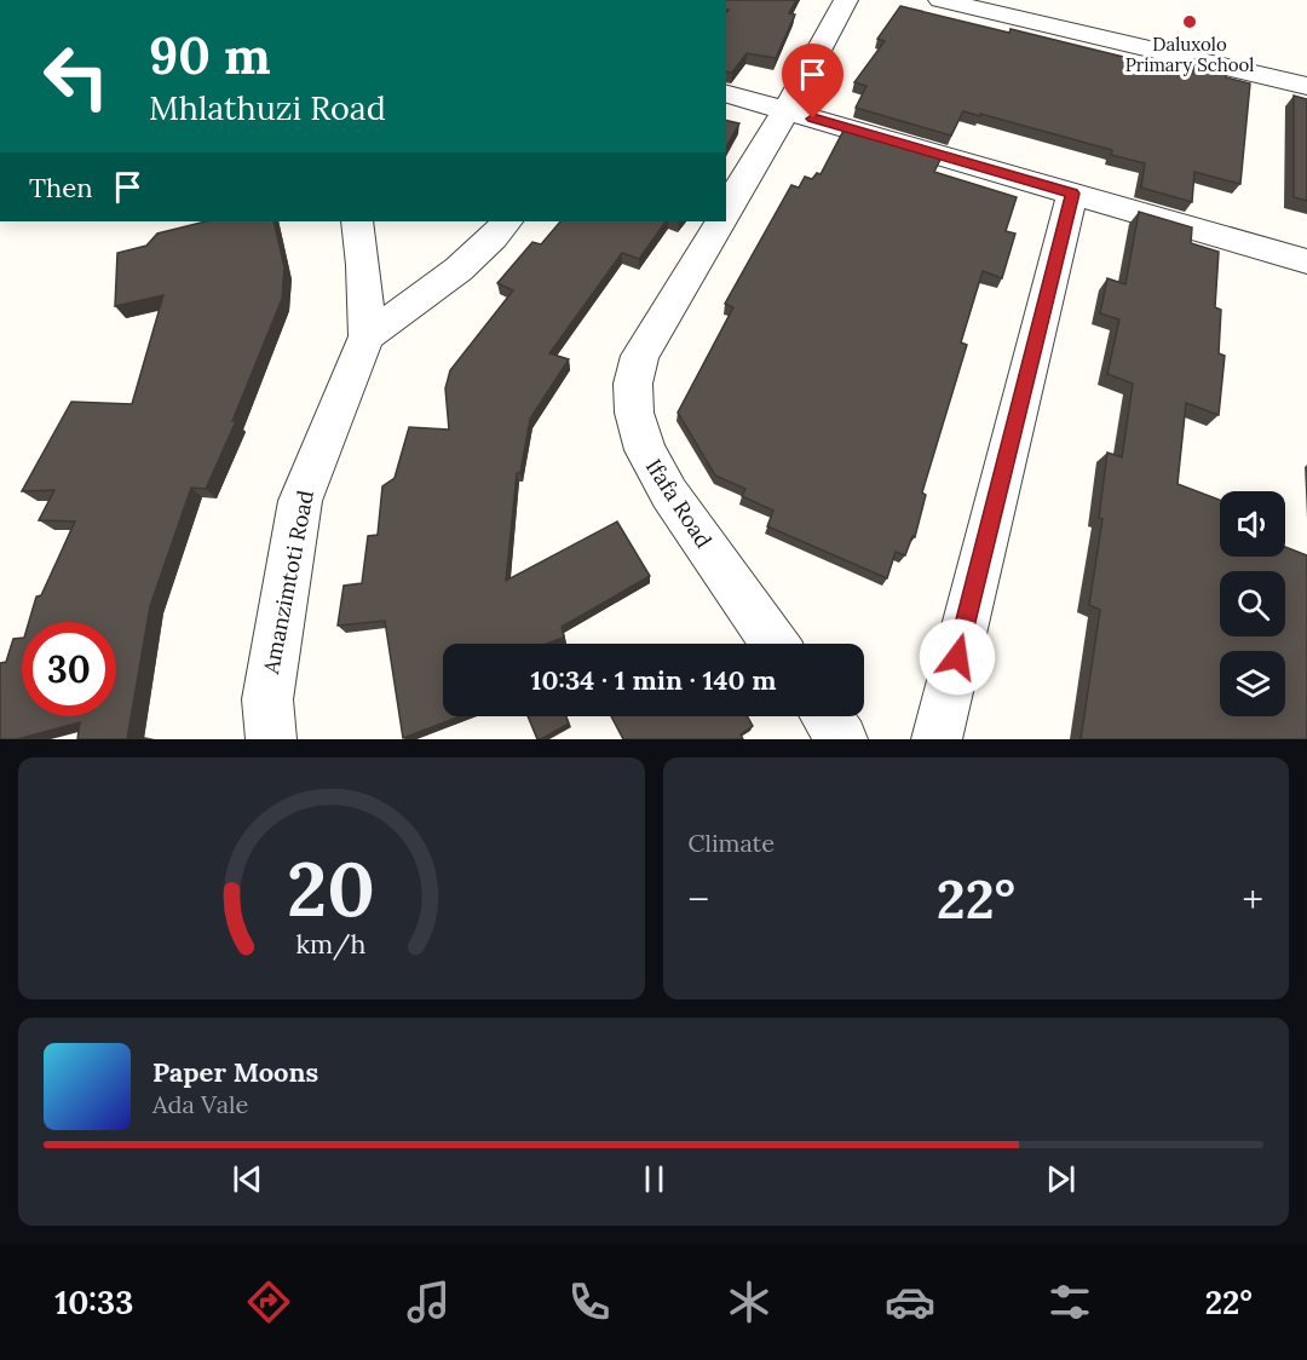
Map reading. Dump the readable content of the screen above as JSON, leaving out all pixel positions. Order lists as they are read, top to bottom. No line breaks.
{"streets":{"street":["Ifafa Road","Amanzimtoti Road"]},"places":["Daluxolo Primary School"],"page":{"turn":["90 m","Mhlathuzi Road"],"then":"Then","limit":"30","trip":"10:34 · 1 min · 140 m","tile":"Climate","heat":["−","22°","+"],"song":["Paper Moons","Ada Vale"],"tabs":["10:33","22°"],"gauge":["20","km/h"]}}
